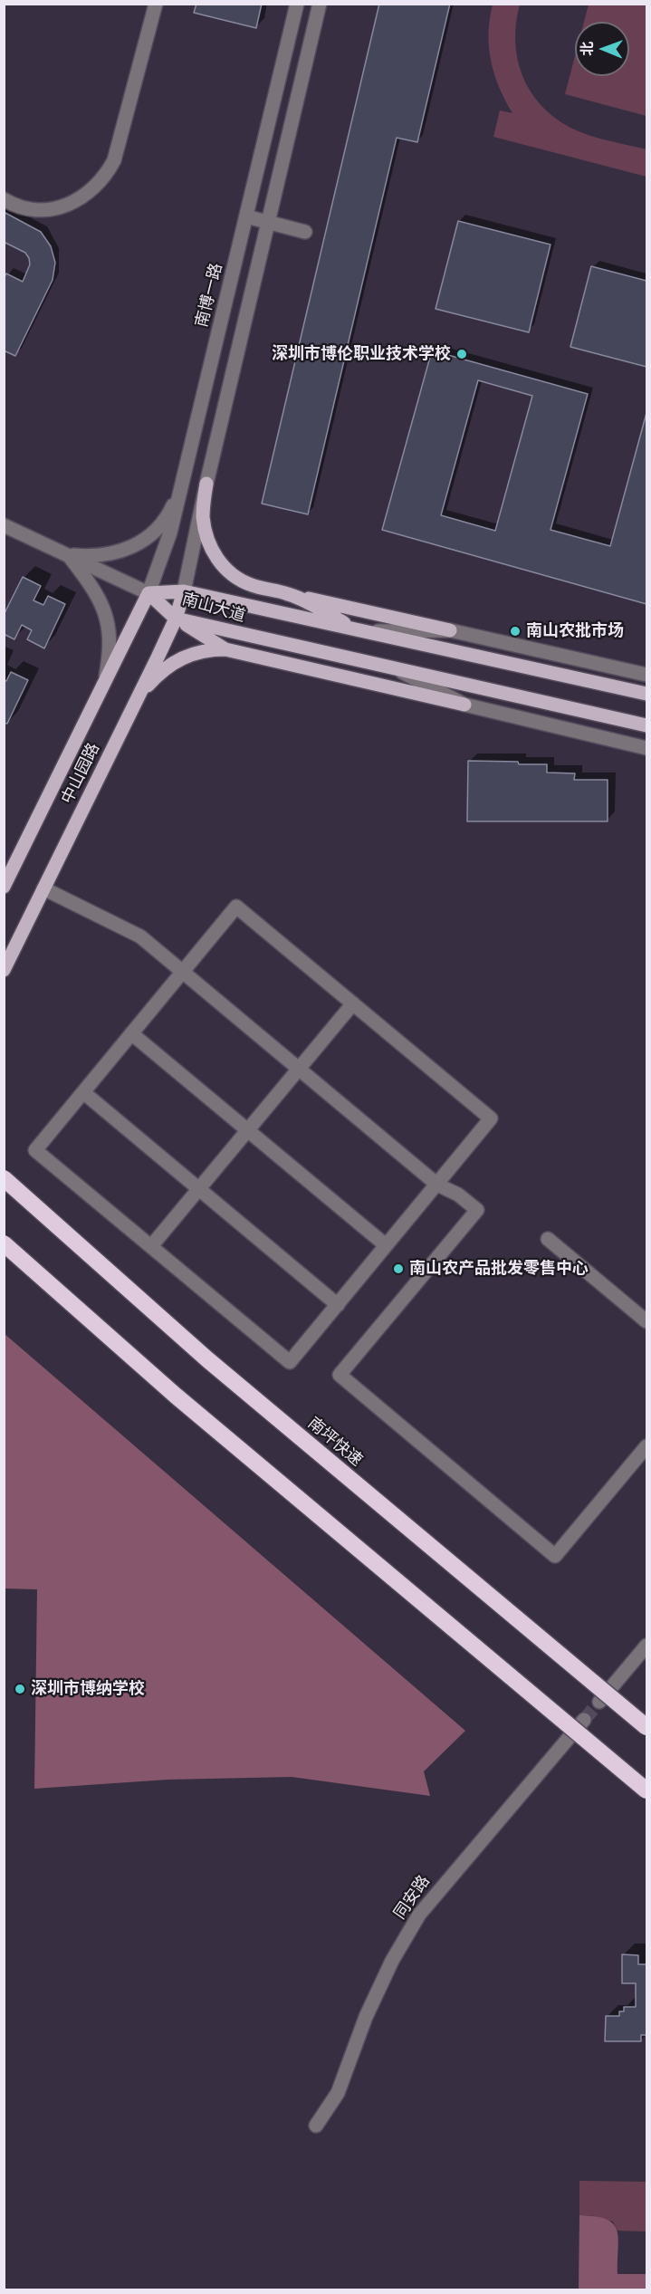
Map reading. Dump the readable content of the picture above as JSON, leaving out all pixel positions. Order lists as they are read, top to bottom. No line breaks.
{"streets":{"highway":["南坪快速"],"main road":["南山大道","中山园路"],"street":["南博一路","同安路"]},"crossings":[["南博一路","南山大道"],["南博一路","中山园路"],["南山大道","中山园路"]],"places":["深圳市博伦职业技术学校","南山农批市场","南山农产品批发零售中心","深圳市博纳学校"],"north":"left"}
